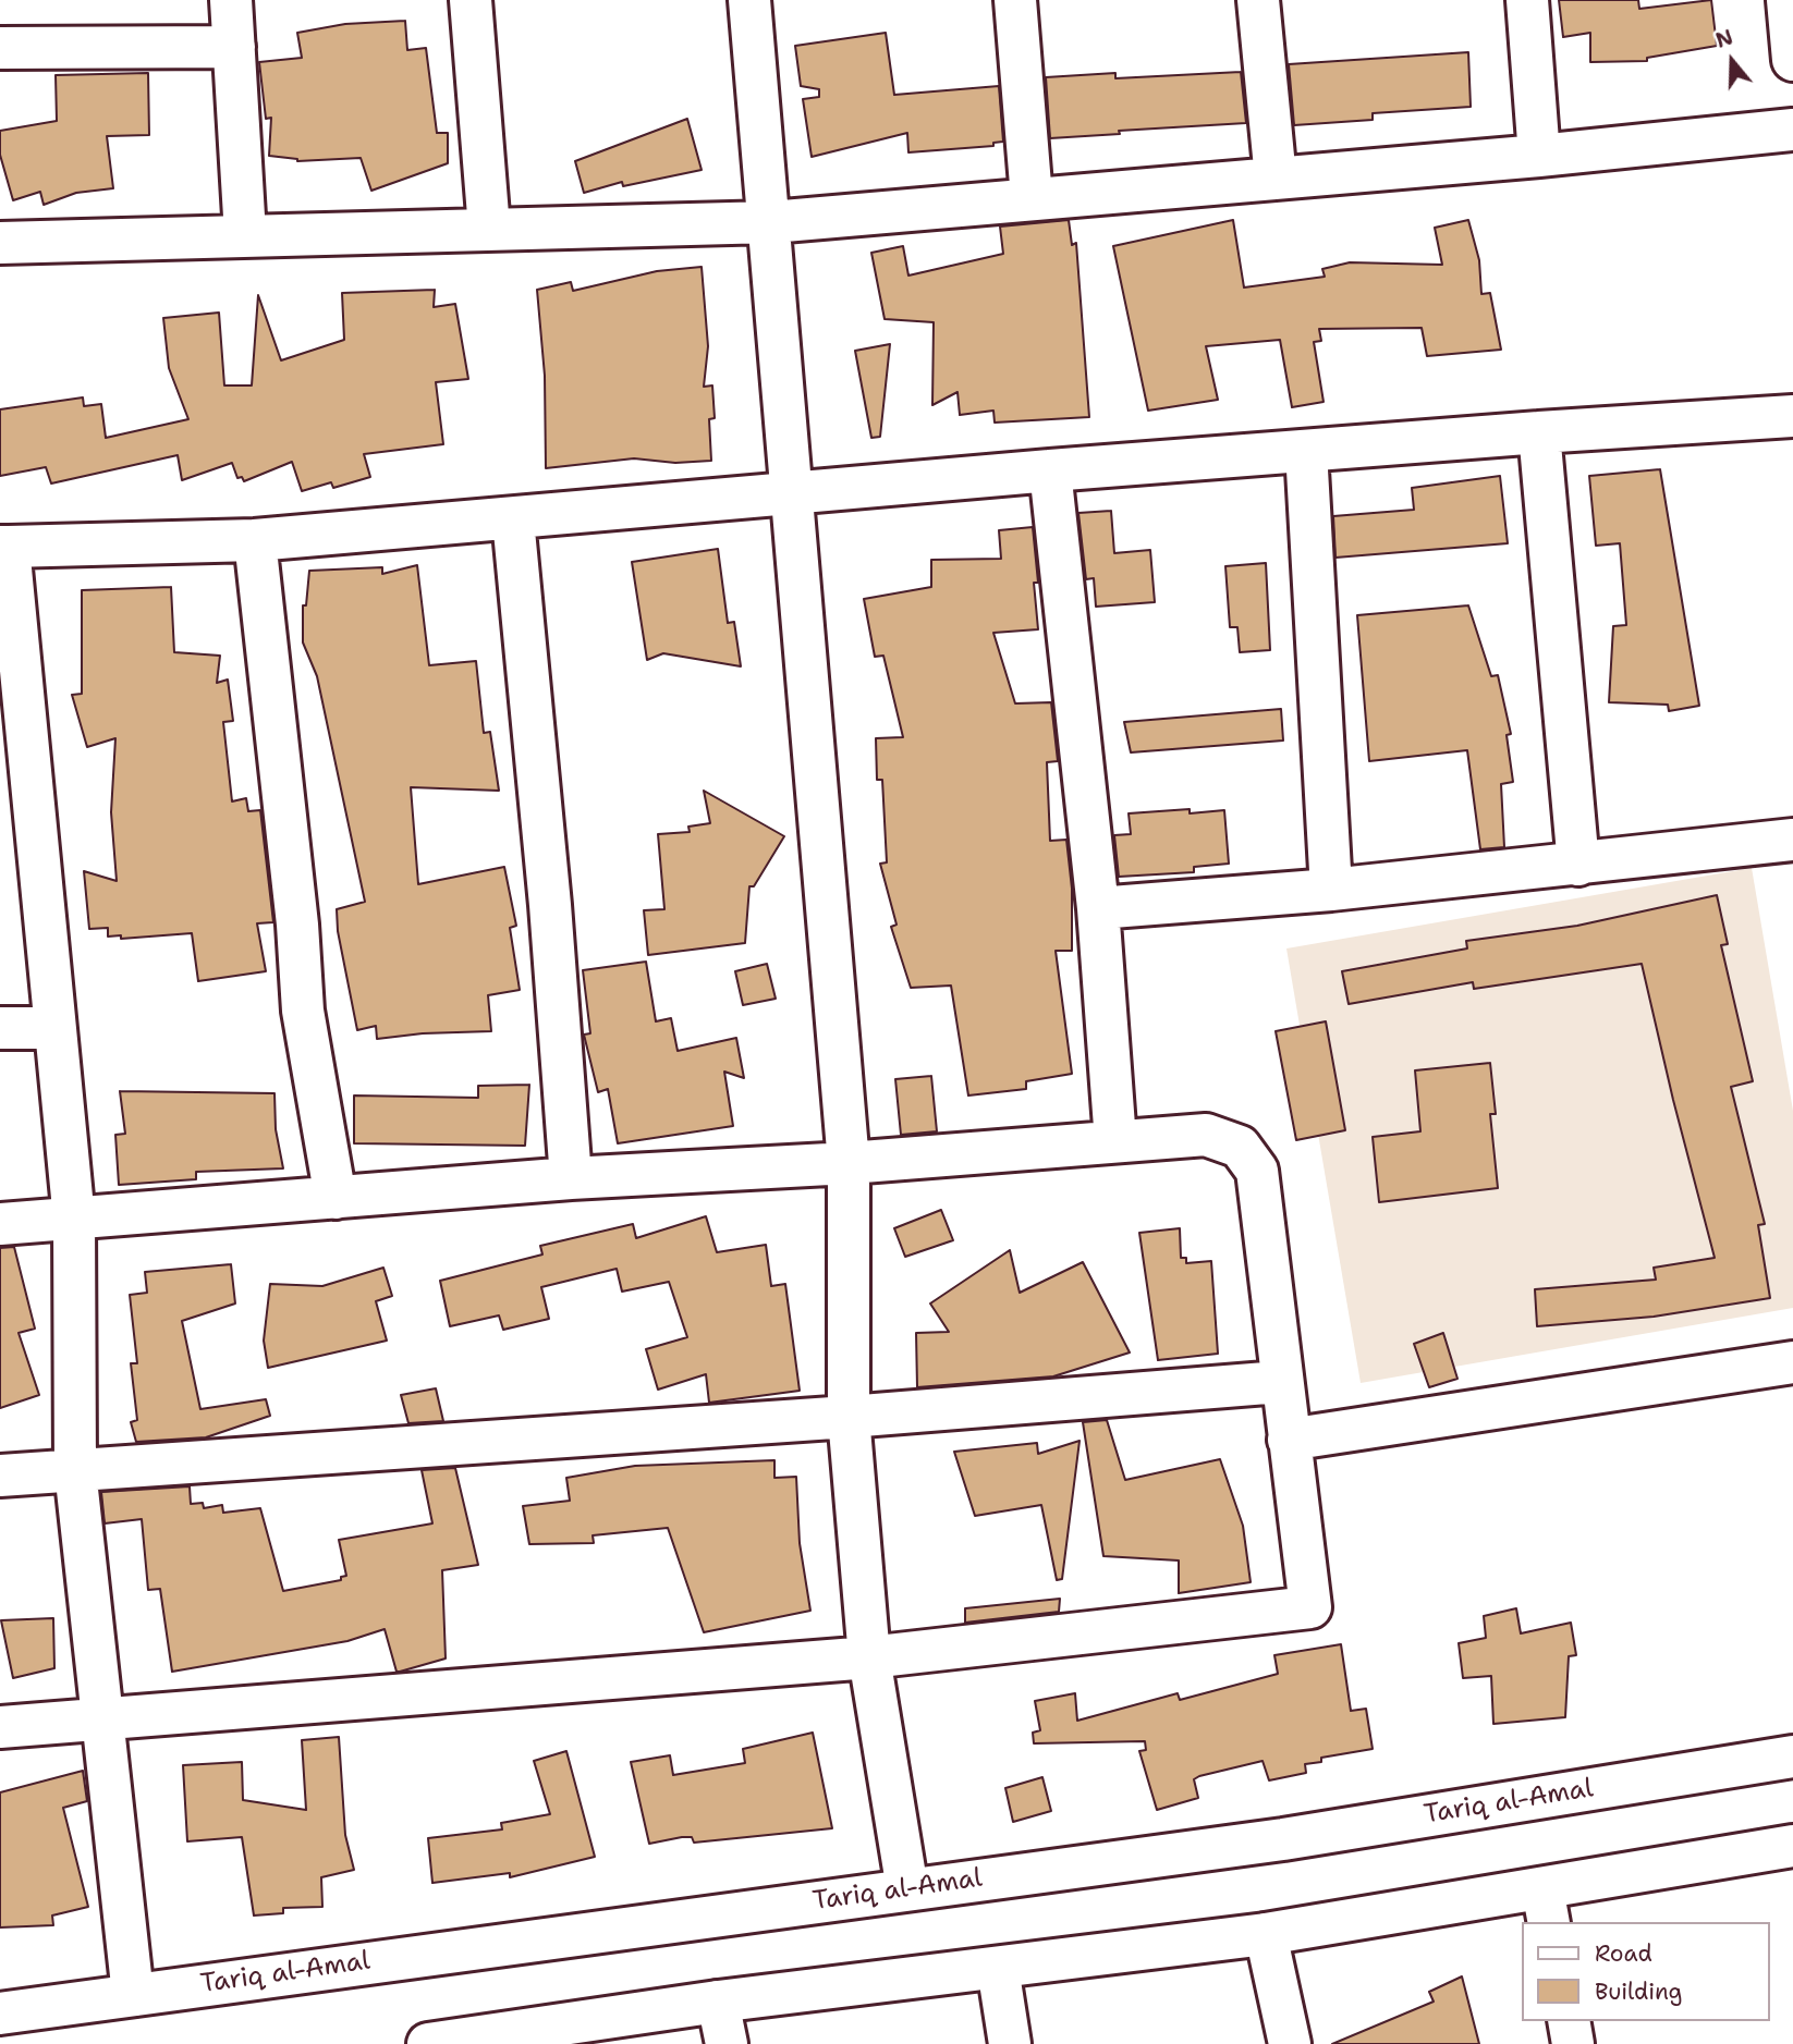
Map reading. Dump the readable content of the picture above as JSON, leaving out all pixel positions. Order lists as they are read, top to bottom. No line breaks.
{"streets":{"main road":["Tariq al-Amal"]},"legend":["Road","Building"],"north":"top"}
